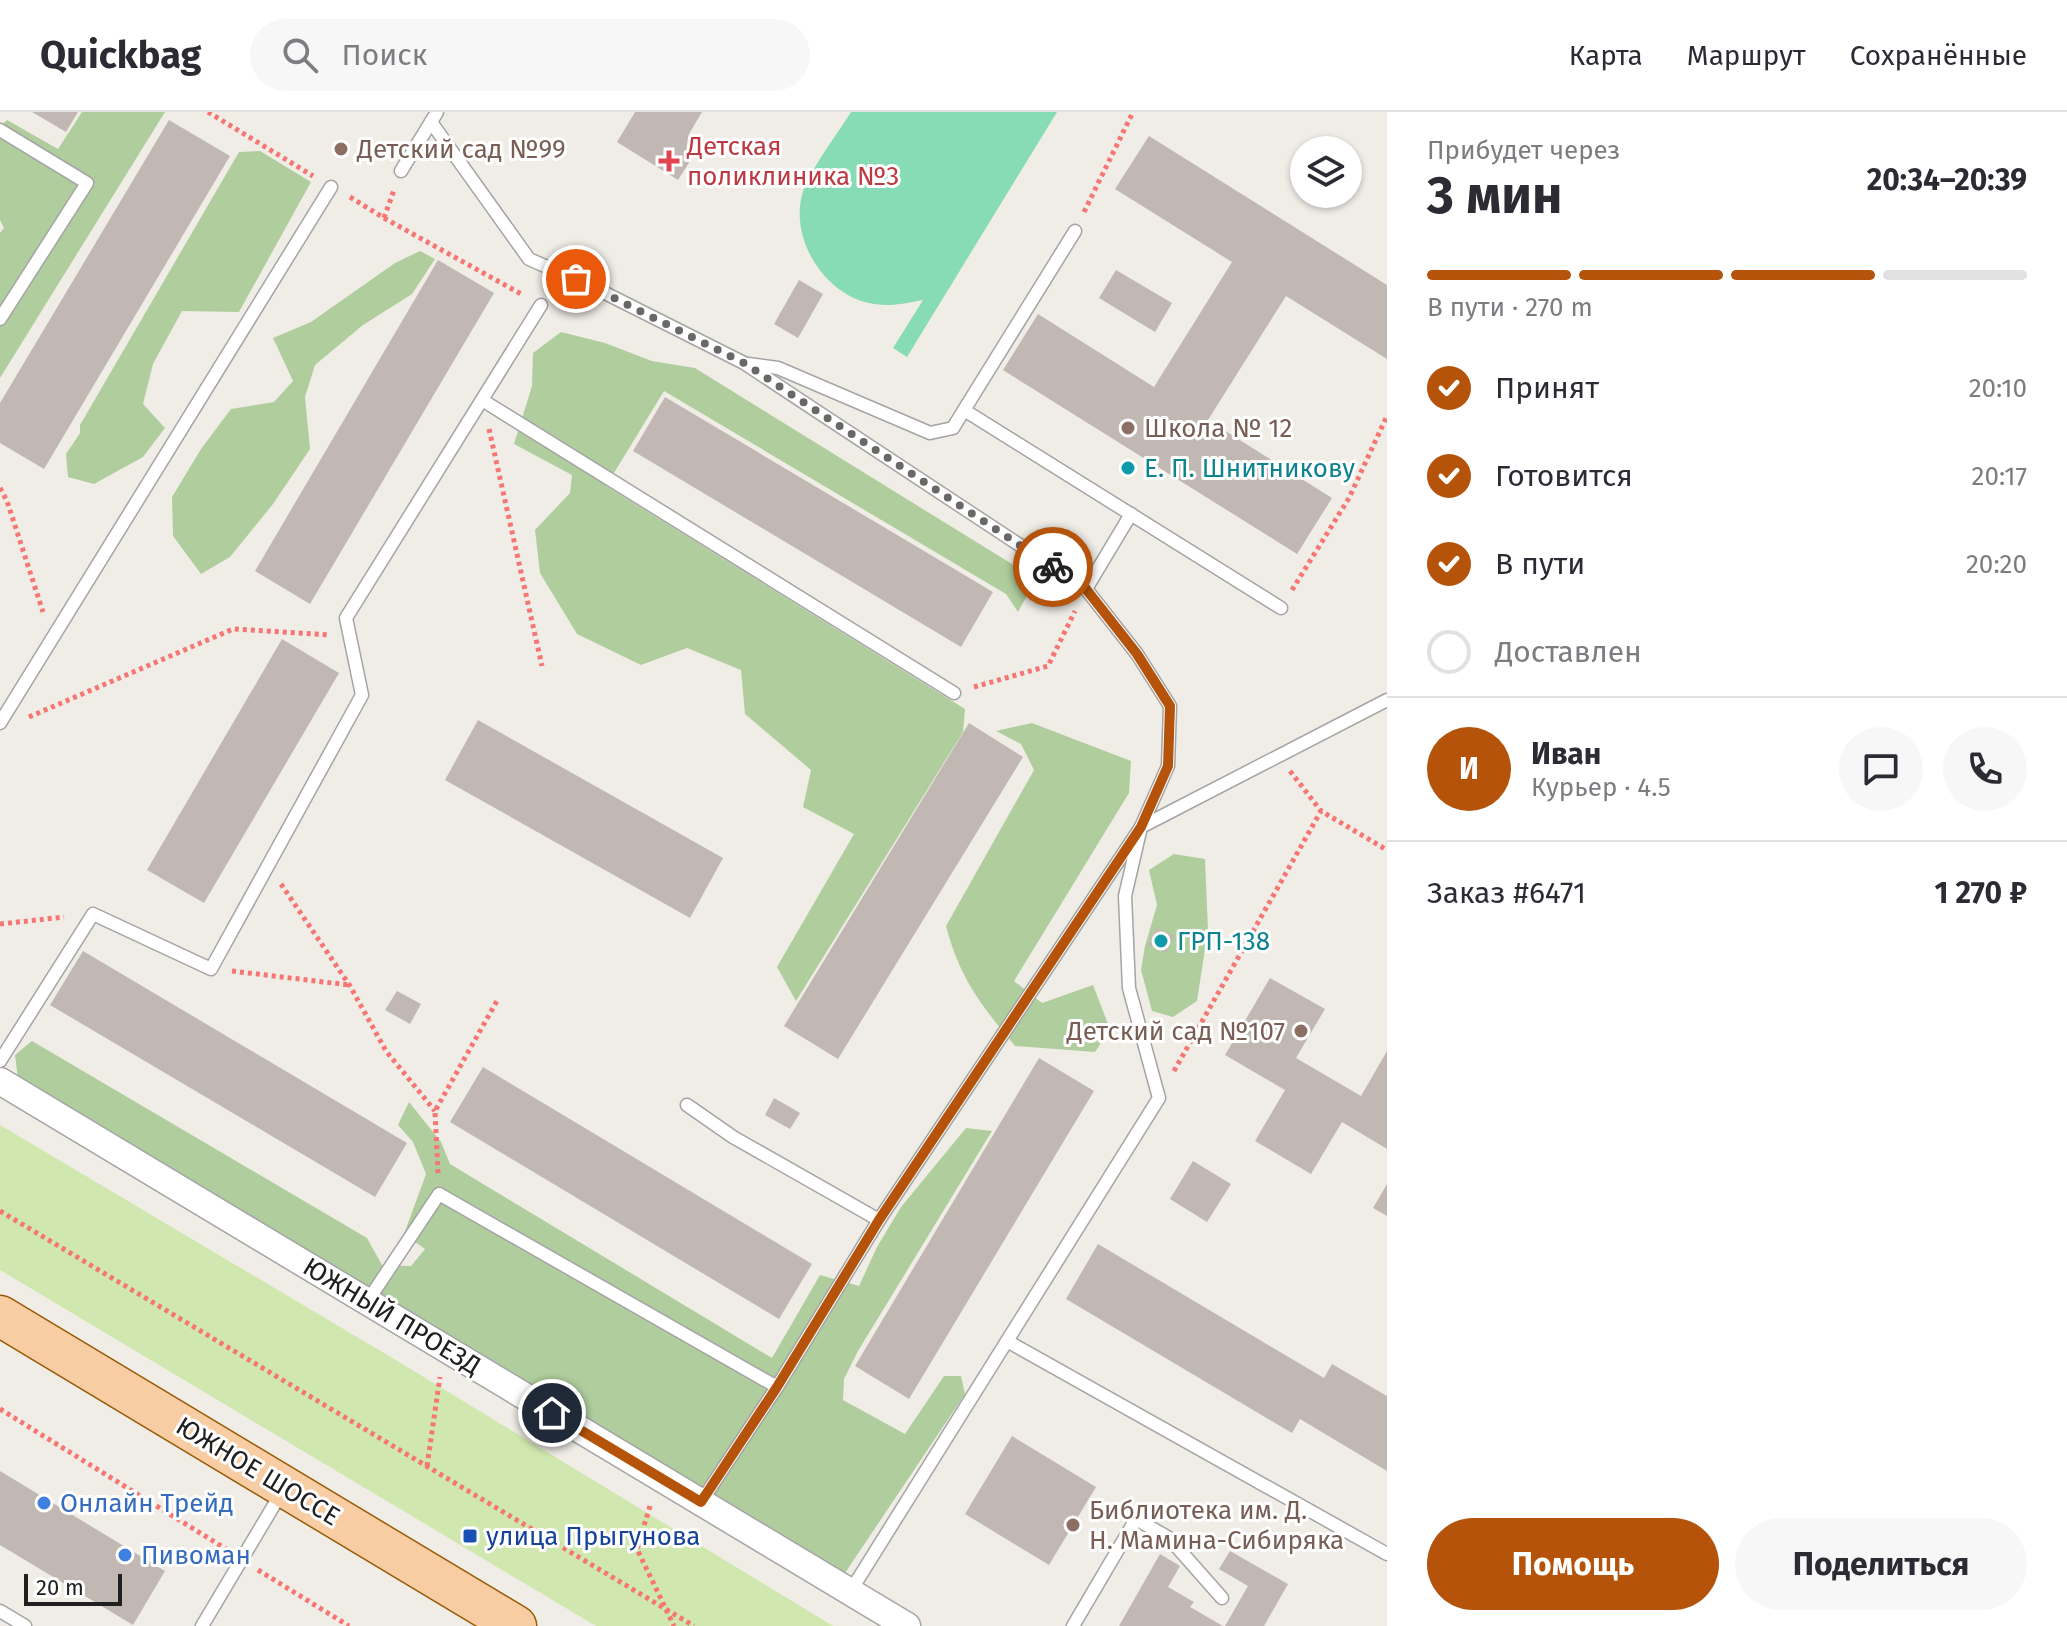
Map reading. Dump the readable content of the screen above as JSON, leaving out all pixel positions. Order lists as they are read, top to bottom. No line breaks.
{"streets":{"main road":["ЮЖНОЕ ШОССЕ"],"street":["ЮЖНЫЙ ПРОЕЗД"]},"places":{"other":["Детский сад №99","Школа № 12","Е. П. Шнитникову","ГРП-138","Детский сад №107","Онлайн Трейд","Библиотека им. Д. Н. Мамина-Сибиряка","Пивоман"],"health":["Детская поликлиника №3"],"transit":["улица Прыгунова"]},"scale_bar":"20 m","page":{"header":"Quickbag","search":"Поиск","nav":["Карта","Маршрут","Сохранённые"],"heading":["3 мин","Прибудет через","20:34–20:39"],"panel":["Иван","Курьер · 4.5","Заказ #6471","1 270 ₽"],"bar":"В пути · 270 m","list":[["Принят","20:10"],["Готовится","20:17"],["В пути","20:20"],"Доставлен"],"round":"И","buttons":["Помощь","Поделиться"],"scale":"20 m"}}
